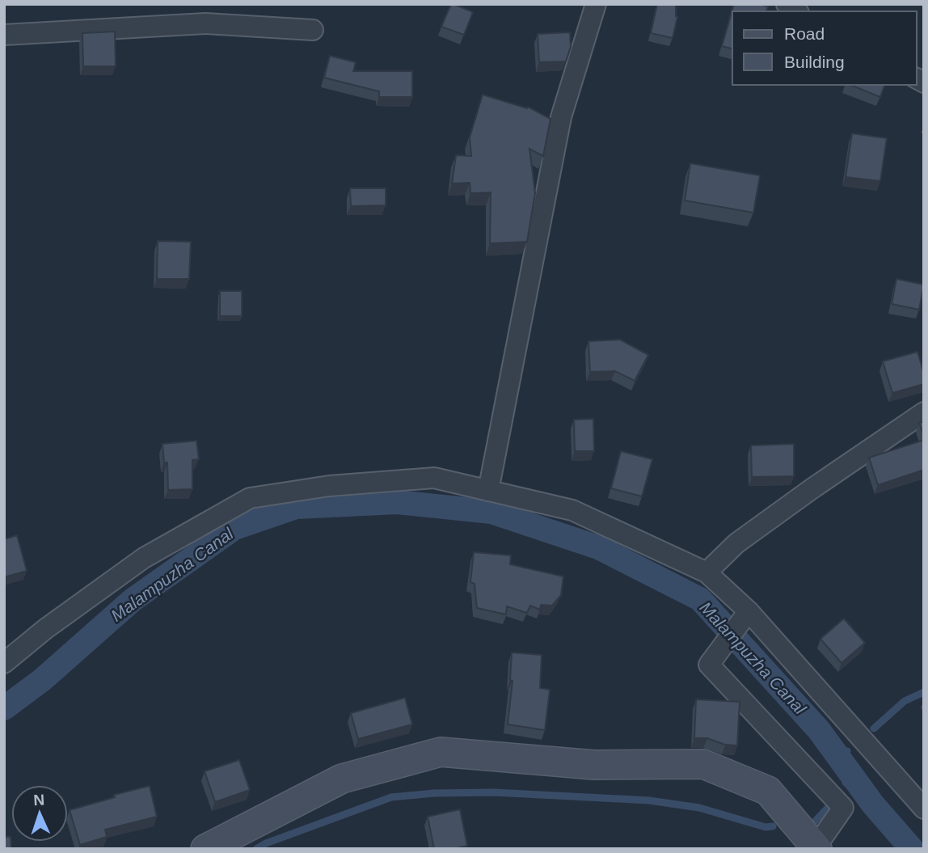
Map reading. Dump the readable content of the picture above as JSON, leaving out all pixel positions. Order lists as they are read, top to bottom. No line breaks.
{"water":["Malampuzha Canal"],"legend":["Road","Building"],"north":"top"}
